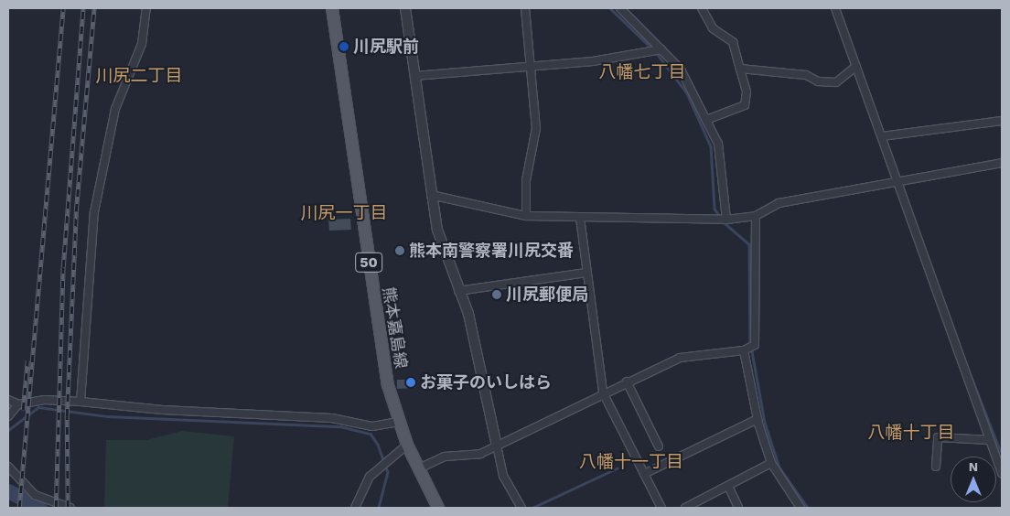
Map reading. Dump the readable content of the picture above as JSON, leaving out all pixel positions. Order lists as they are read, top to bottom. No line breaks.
{"streets":{"main road":["50","熊本嘉島線"]},"districts":["八幡七丁目","川尻二丁目","川尻一丁目","八幡十丁目","八幡十一丁目"],"places":["川尻駅前","熊本南警察署川尻交番","川尻郵便局","お菓子のいしはら"],"north":"top"}
